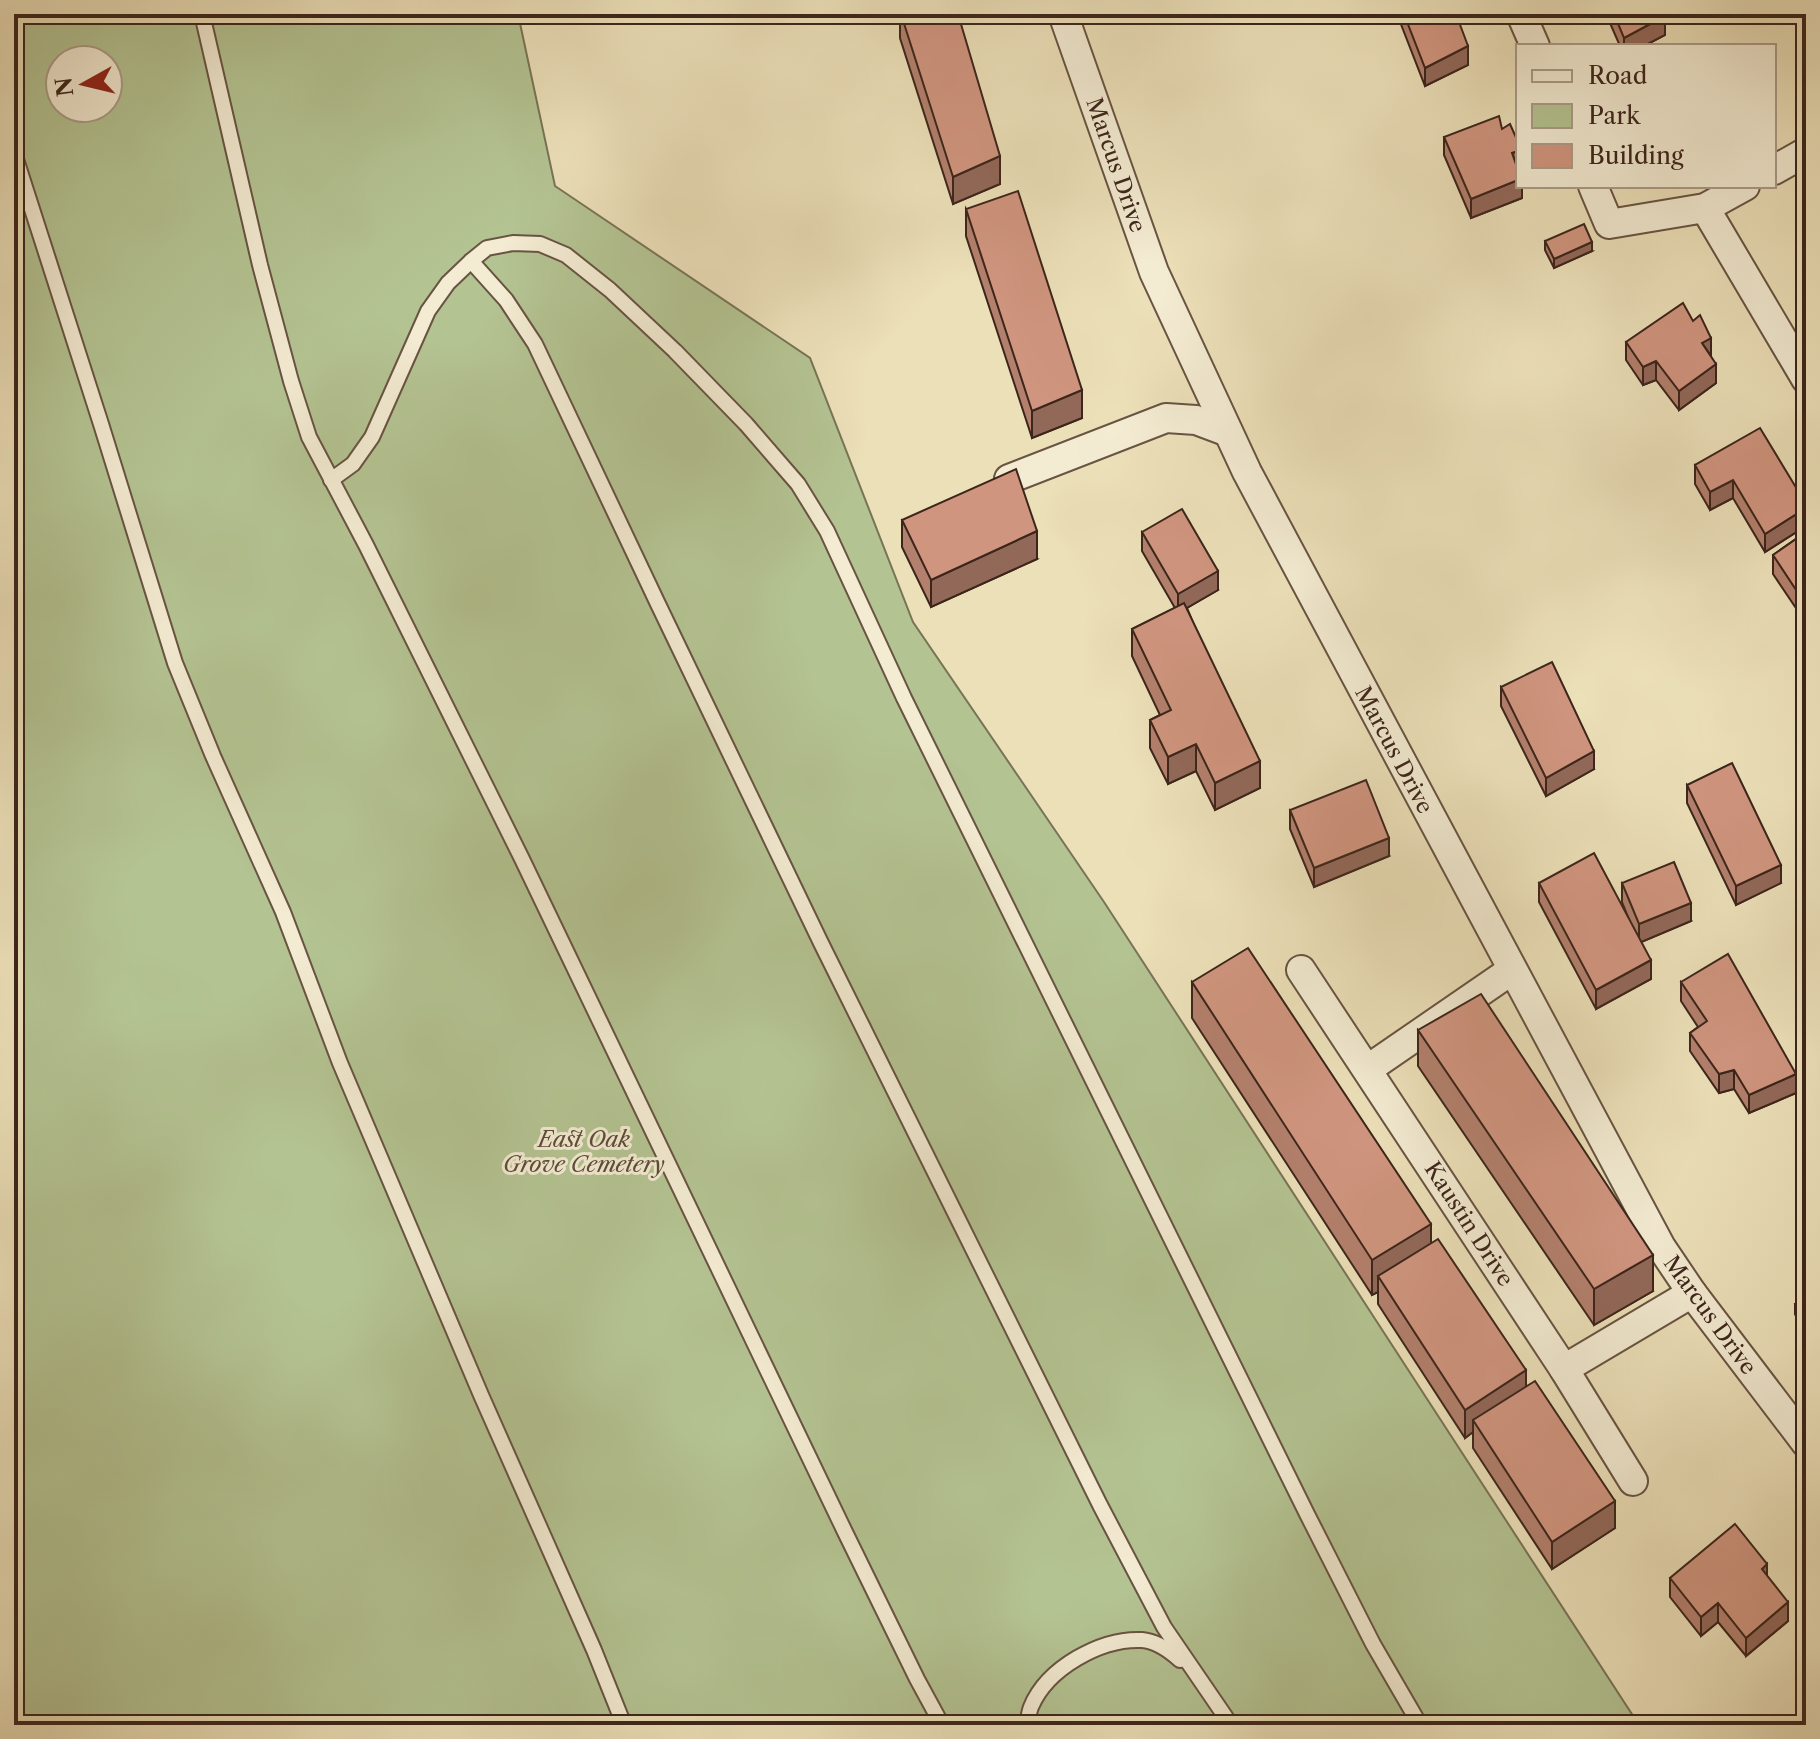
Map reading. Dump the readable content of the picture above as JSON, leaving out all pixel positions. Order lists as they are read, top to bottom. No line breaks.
{"streets":{"street":["Marcus Drive","Kaustin Drive"]},"parks":["East Oak Grove Cemetery"],"legend":["Road","Park","Building"],"north":"left"}
